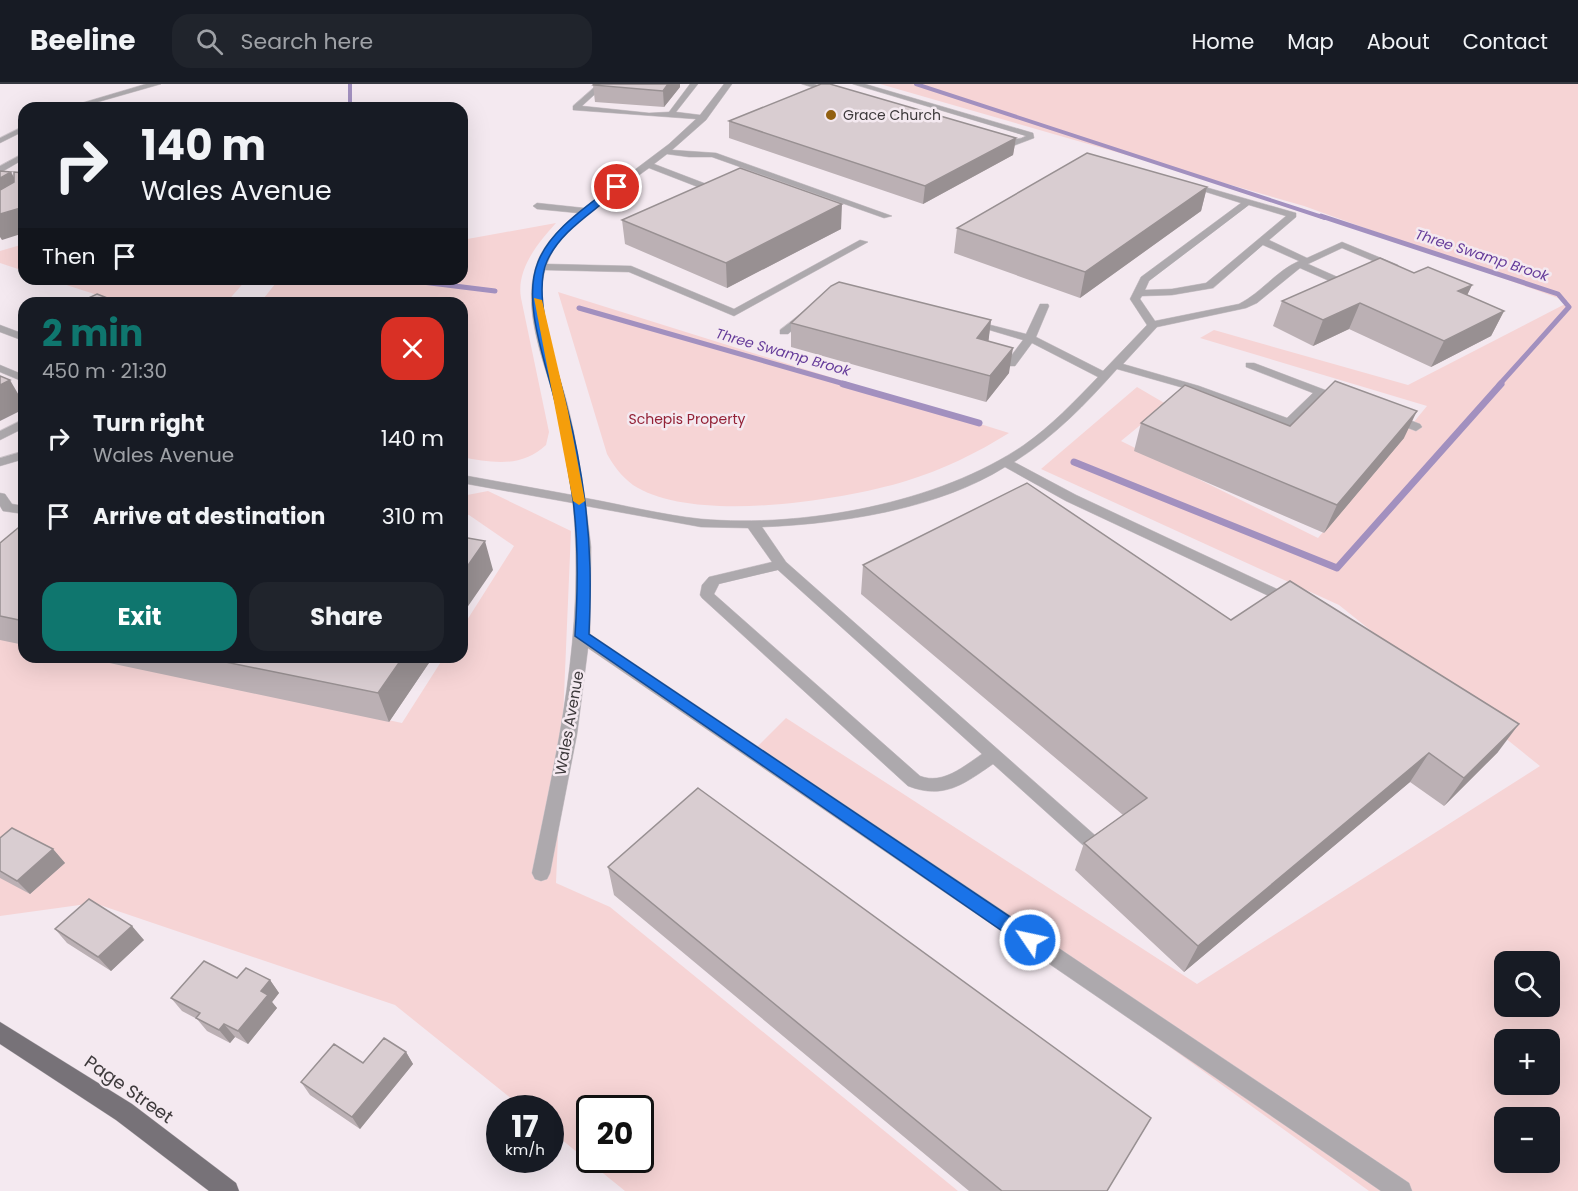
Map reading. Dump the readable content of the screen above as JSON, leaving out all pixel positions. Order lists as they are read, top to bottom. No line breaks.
{"streets":{"main road":["Page Street"],"street":["Wales Avenue"]},"water":["Three Swamp Brook"],"parks":["Schepis Property"],"places":["Grace Church"],"page":{"header":"Beeline","search":"Search here","nav":["Home","Map","About","Contact"],"turn":["140 m","Wales Avenue"],"then":"Then","heading":["2 min","450 m · 21:30"],"list":[{"name":"Turn right","note":"Wales Avenue","value":"140 m"},{"name":"Arrive at destination","value":"310 m"}],"buttons":["Exit","Share"],"map_buttons":["+","−"],"speed":"17 km/h","limit":"20"}}
